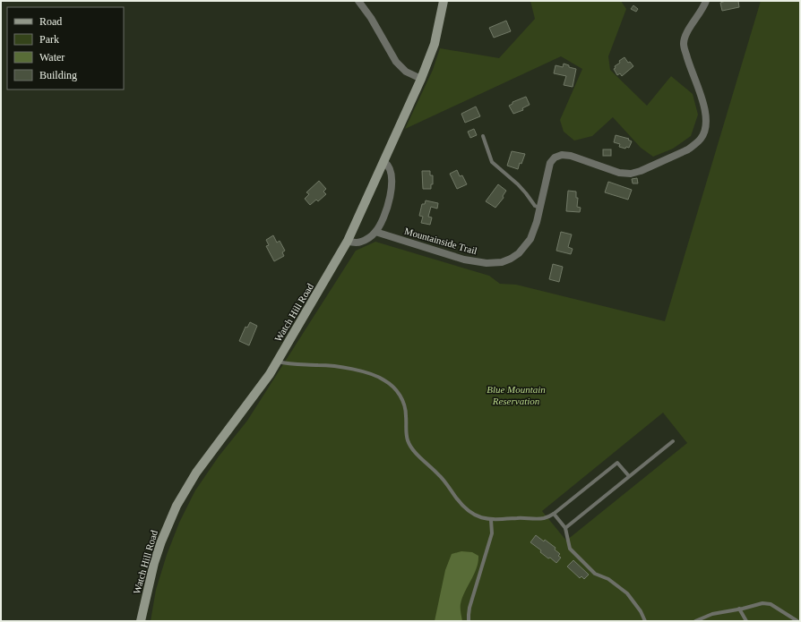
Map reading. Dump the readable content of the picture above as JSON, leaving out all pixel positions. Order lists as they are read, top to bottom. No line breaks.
{"streets":{"street":["Mountainside Trail","Watch Hill Road"]},"parks":["Blue Mountain Reservation"],"legend":["Road","Park","Water","Building"]}
